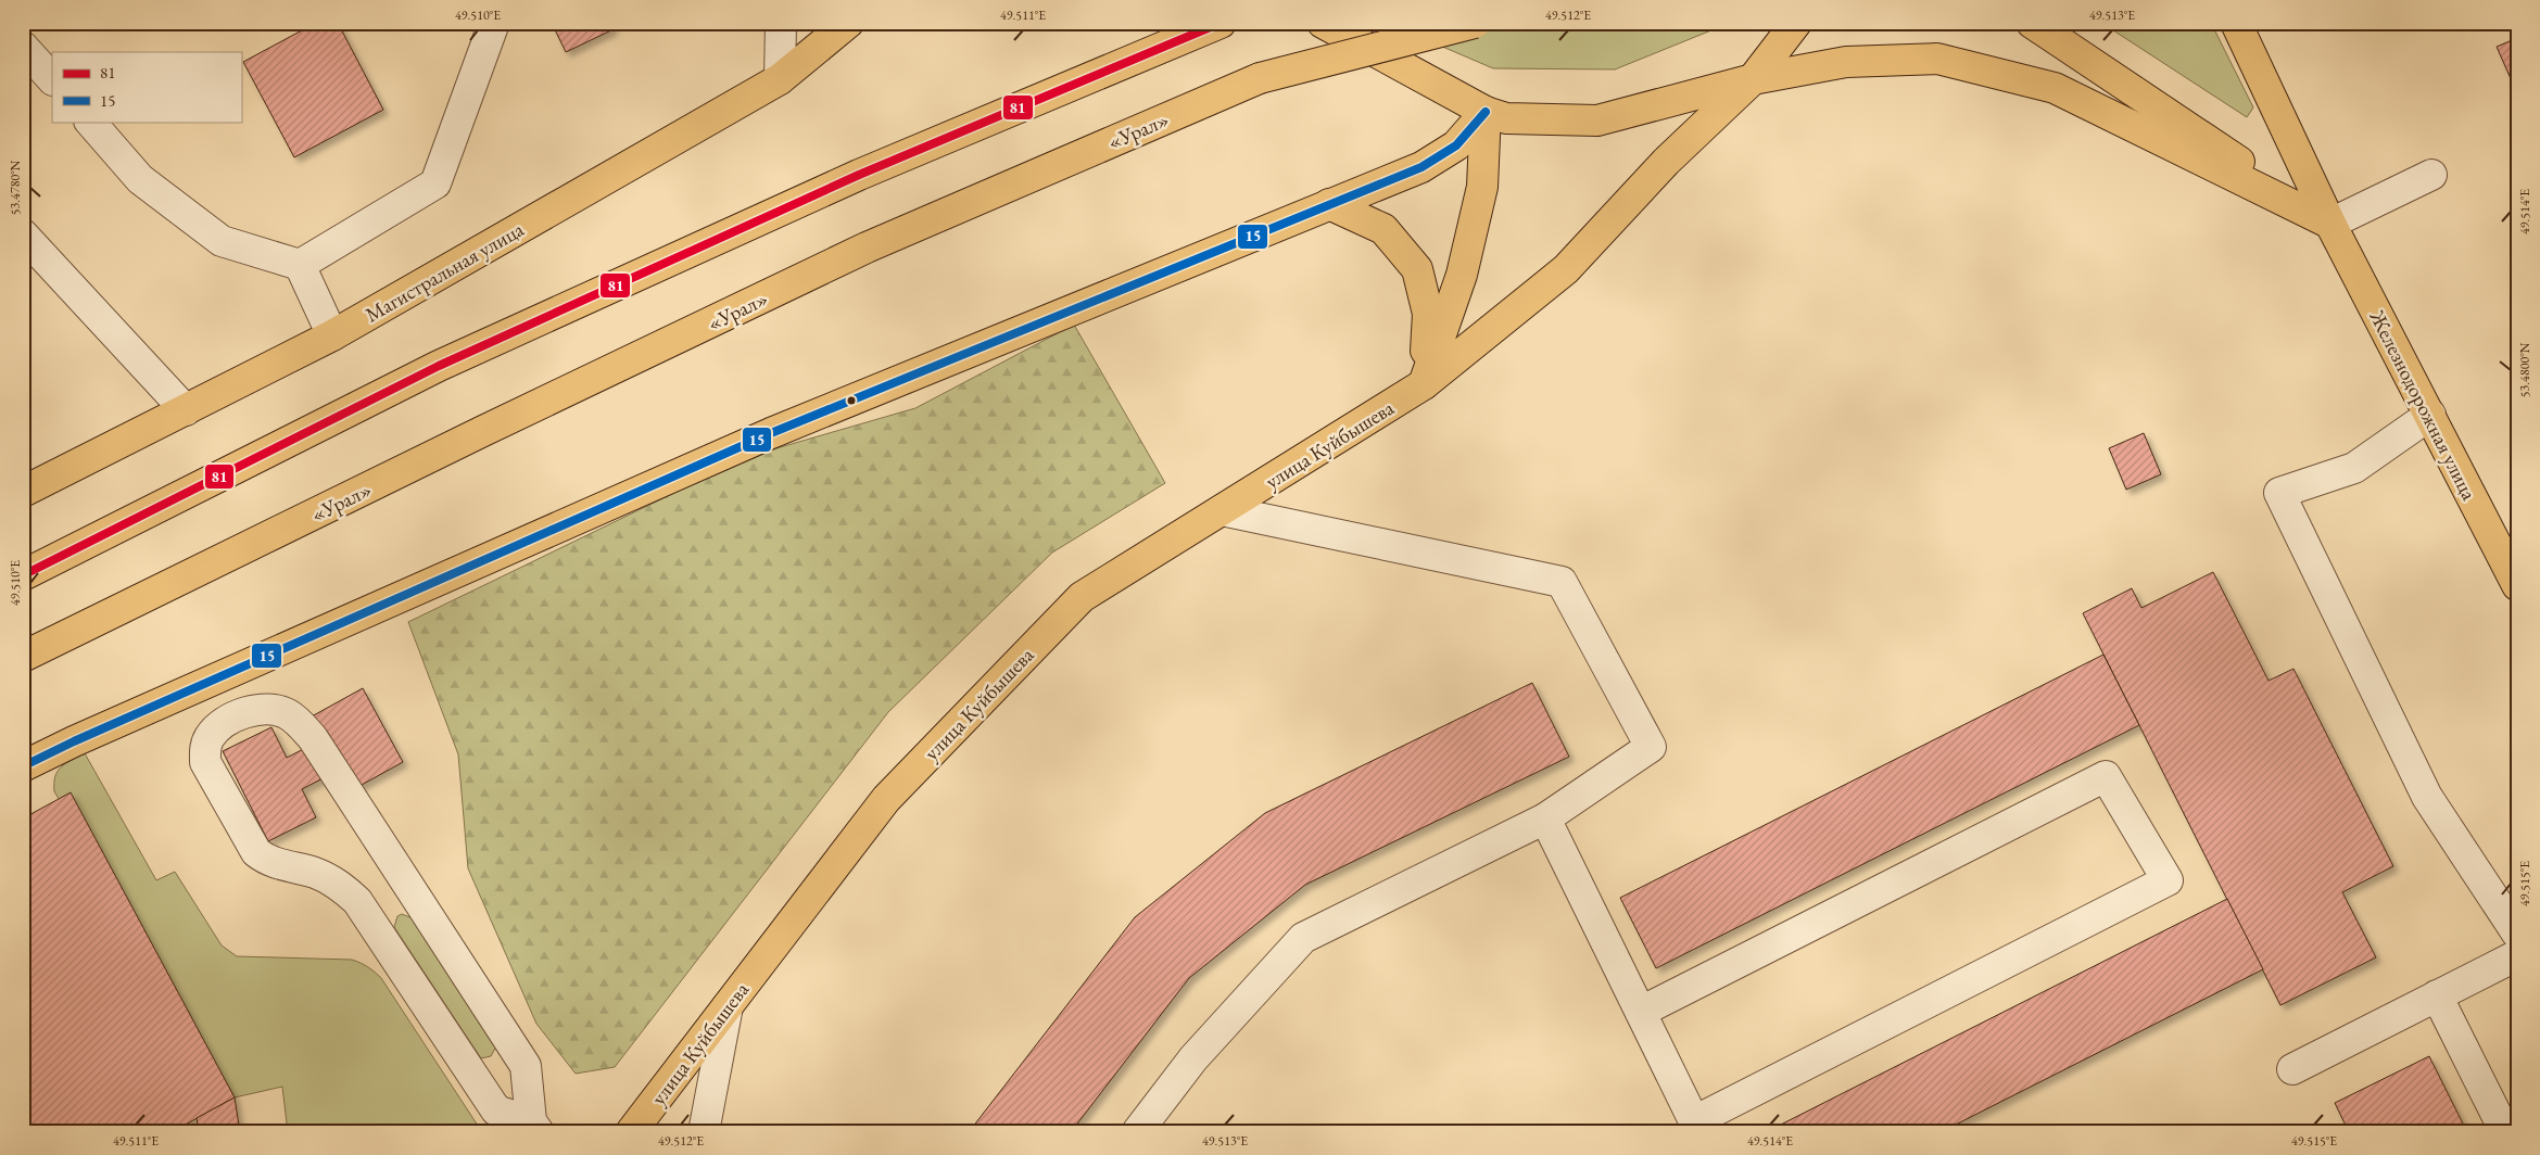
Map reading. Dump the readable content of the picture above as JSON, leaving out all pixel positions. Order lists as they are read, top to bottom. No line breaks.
{"streets":{"main road":["«Урал»","Магистральная улица","Железнодорожная улица","улица Куйбышева"]},"lines":["transit line 81","transit line 15"],"legend":["81","15"],"coordinates":["49.510°E","49.511°E","49.512°E","49.513°E","53.4780°N","49.514°E","53.4800°N","49.515°E"]}
